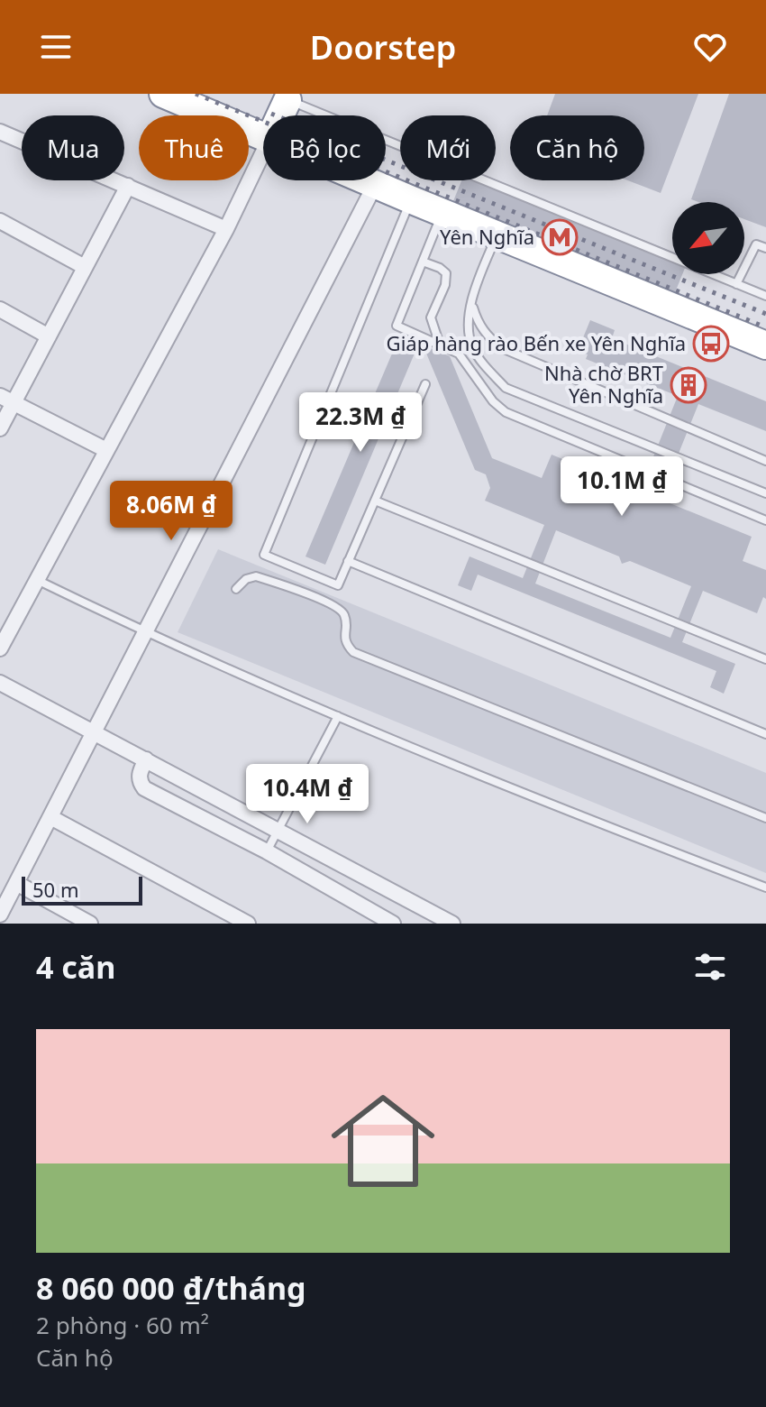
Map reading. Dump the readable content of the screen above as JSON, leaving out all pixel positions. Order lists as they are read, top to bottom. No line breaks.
{"places":{"metro station":["Yên Nghĩa"],"bus stop":["Giáp hàng rào Bến xe Yên Nghĩa"],"building":["Nhà chờ BRT Yên Nghĩa"]},"scale_bar":"50 m","north":"bottom left","page":{"header":"Doorstep","chip":["Mua","Thuê","Bộ lọc","Mới","Căn hộ"],"price":["22.3M ₫","10.1M ₫","8.06M ₫","10.4M ₫"],"scale":"50 m","heading":"4 căn","list":[{"name":"8 060 000 ₫/tháng","note":"2 phòng · 60 m² · Căn hộ"}]}}
